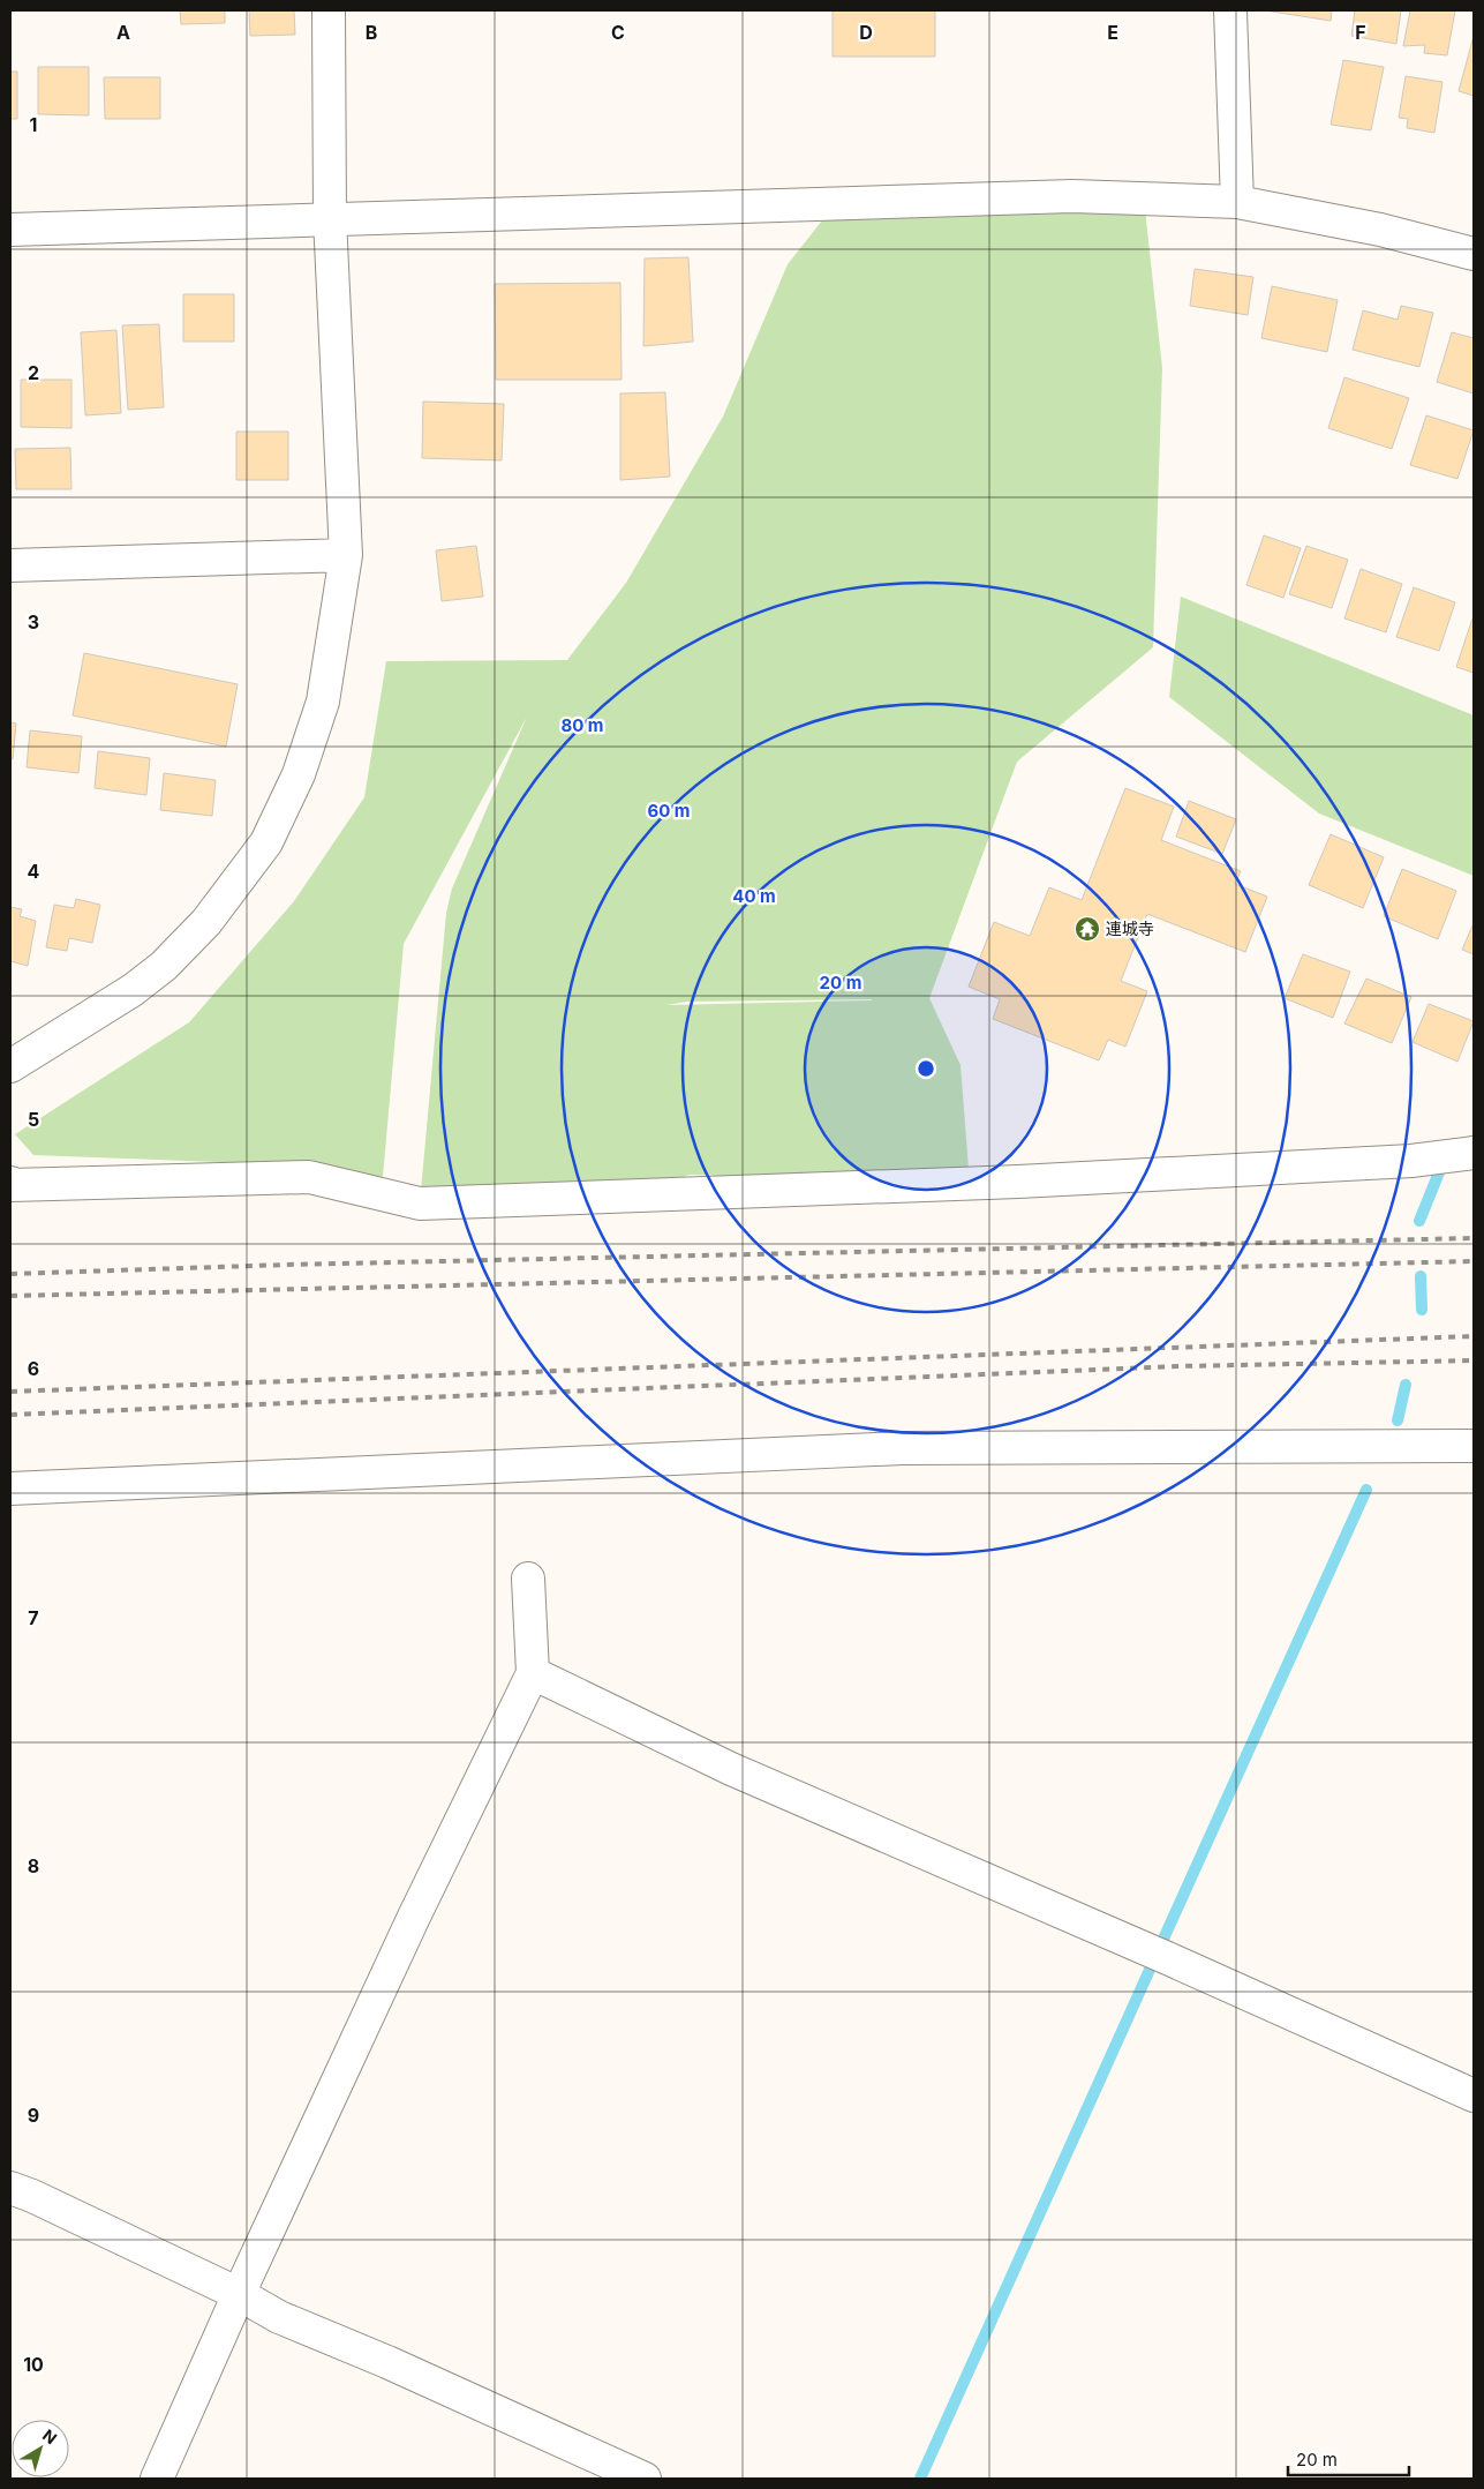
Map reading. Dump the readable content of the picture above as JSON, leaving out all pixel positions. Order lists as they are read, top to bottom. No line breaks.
{"places":{"temple":["連城寺"]},"scale_bar":"20 m","north":"top right","grid":{"columns":["A","B","C","D","E","F"],"rows":["1","2","3","4","5","6","7","8","9","10"]},"rings":["80 m","60 m","40 m","20 m"]}
